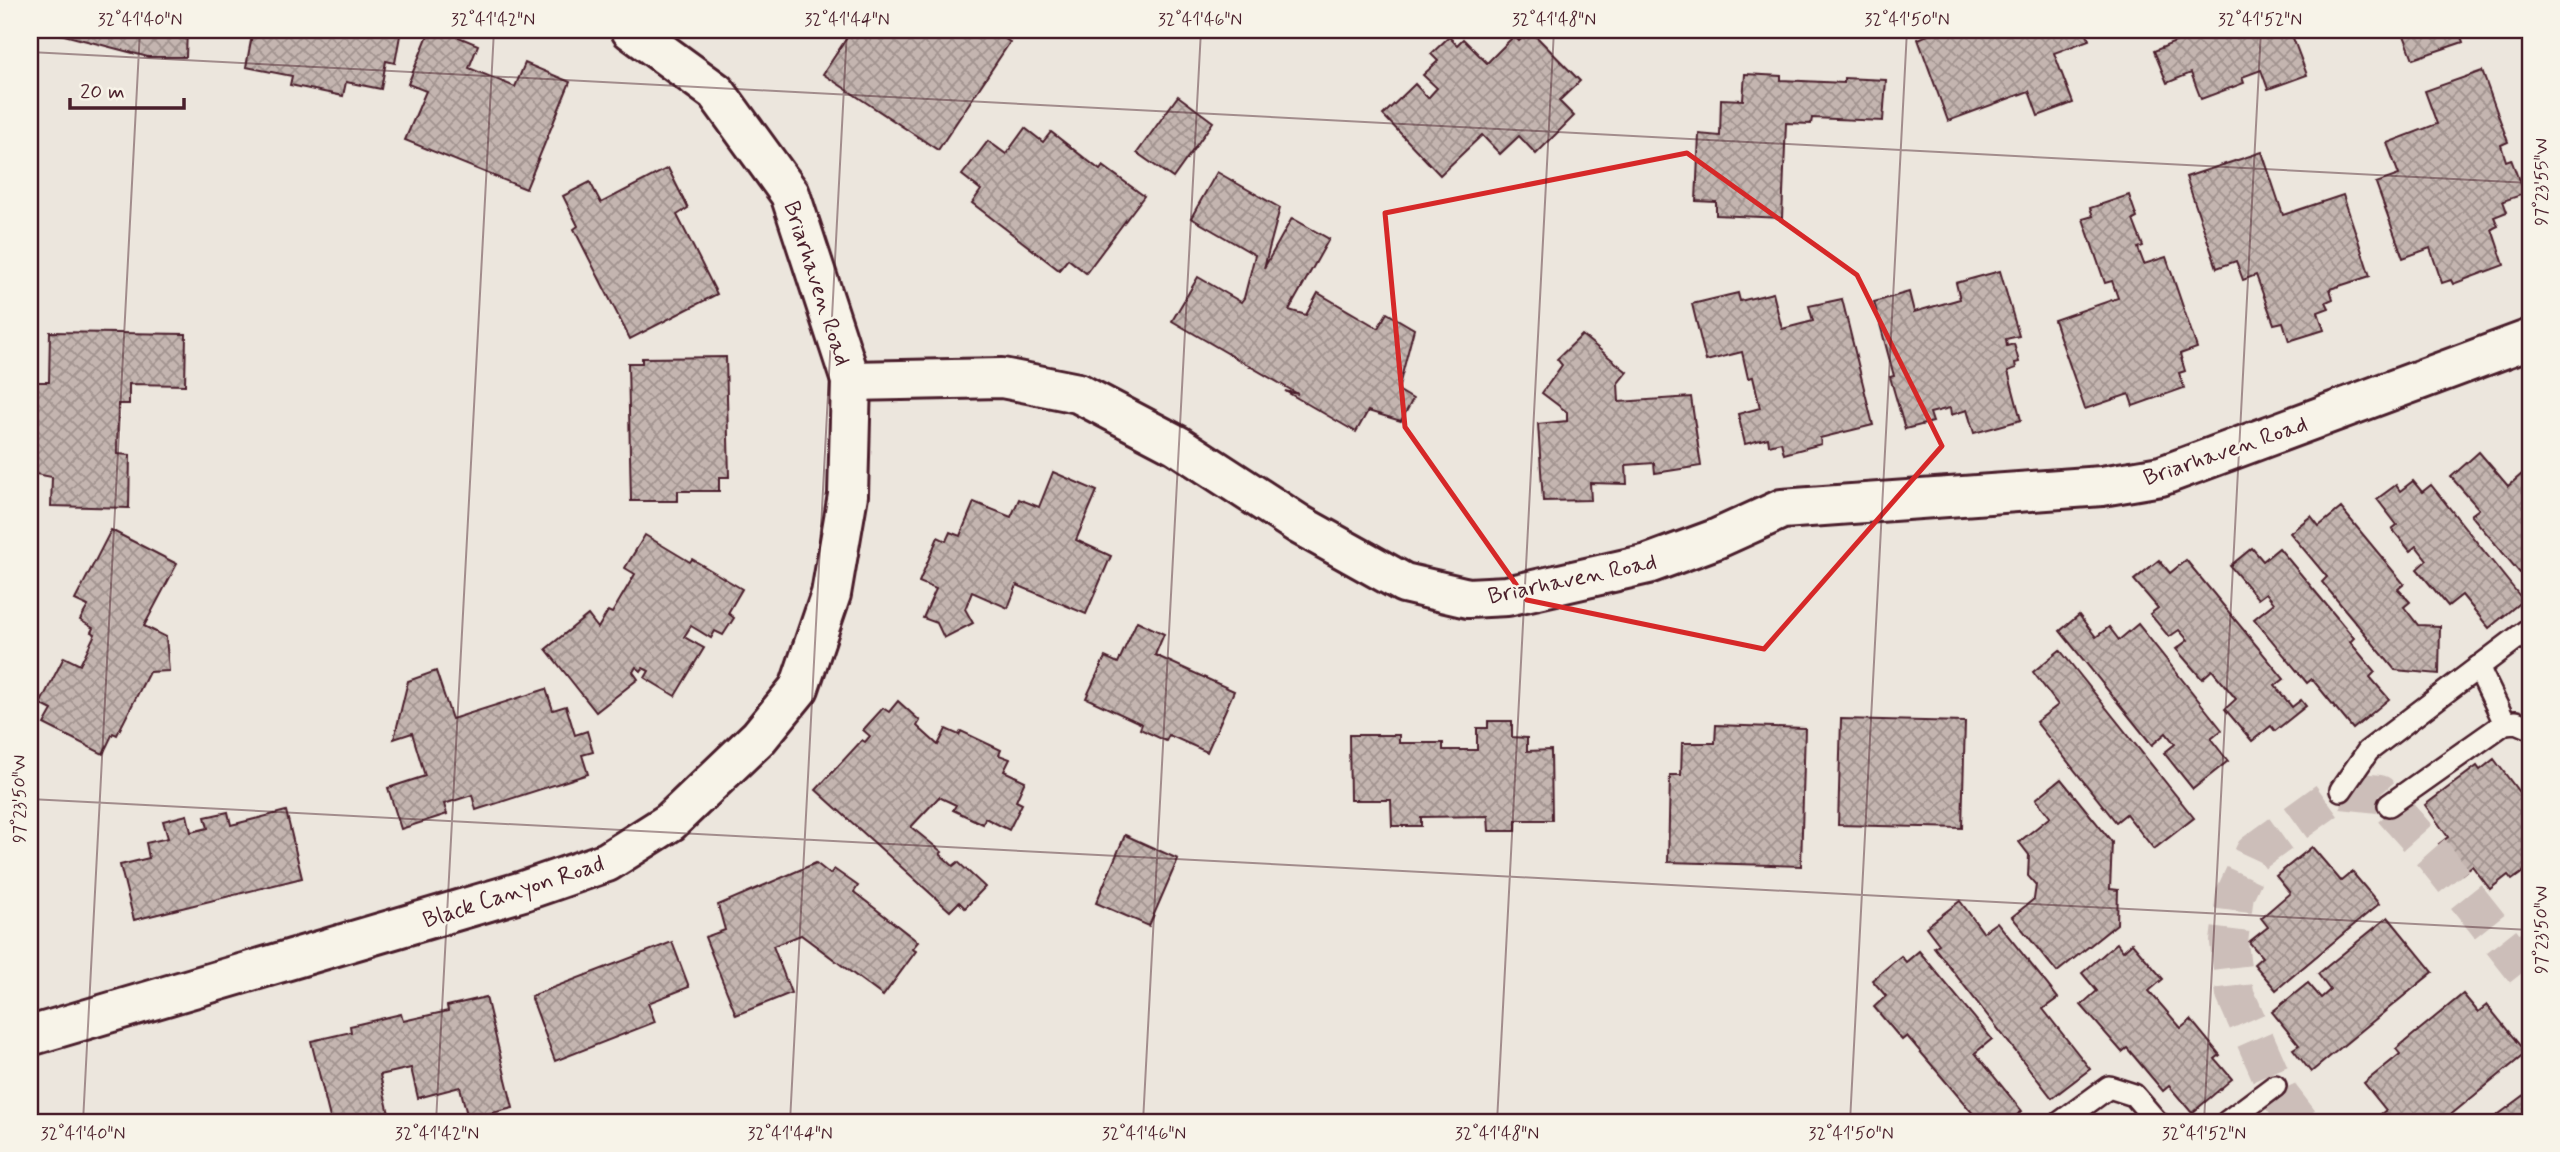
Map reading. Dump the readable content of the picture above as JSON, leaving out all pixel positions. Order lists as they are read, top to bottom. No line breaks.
{"streets":{"street":["Briarhaven Road","Black Canyon Road"]},"crossings":[["Briarhaven Road","Black Canyon Road"]],"scale_bar":"20 m","coordinates":["32°41'40\"N","32°41'42\"N","32°41'44\"N","32°41'46\"N","32°41'48\"N","32°41'50\"N","32°41'52\"N","97°23'55\"W","97°23'50\"W"]}
